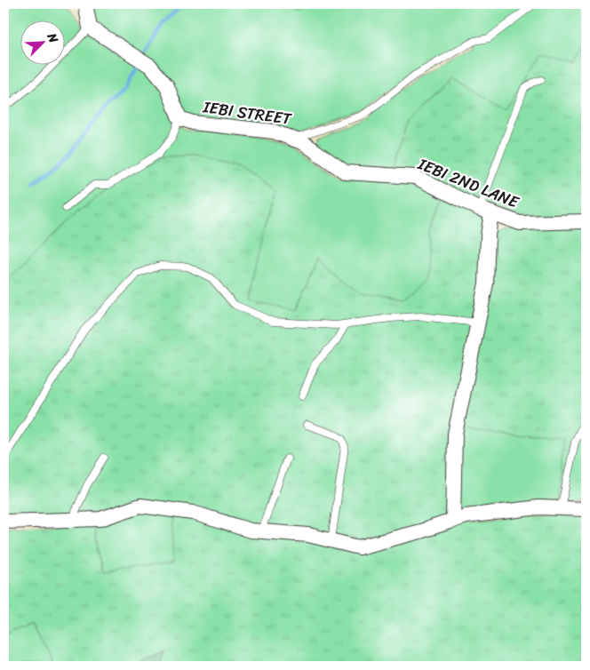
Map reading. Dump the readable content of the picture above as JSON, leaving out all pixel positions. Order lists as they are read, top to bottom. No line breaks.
{"streets":{"street":["IEBI STREET","IEBI 2ND LANE"]},"crossings":[["IEBI STREET","IEBI 2ND LANE"]],"north":"top right"}
